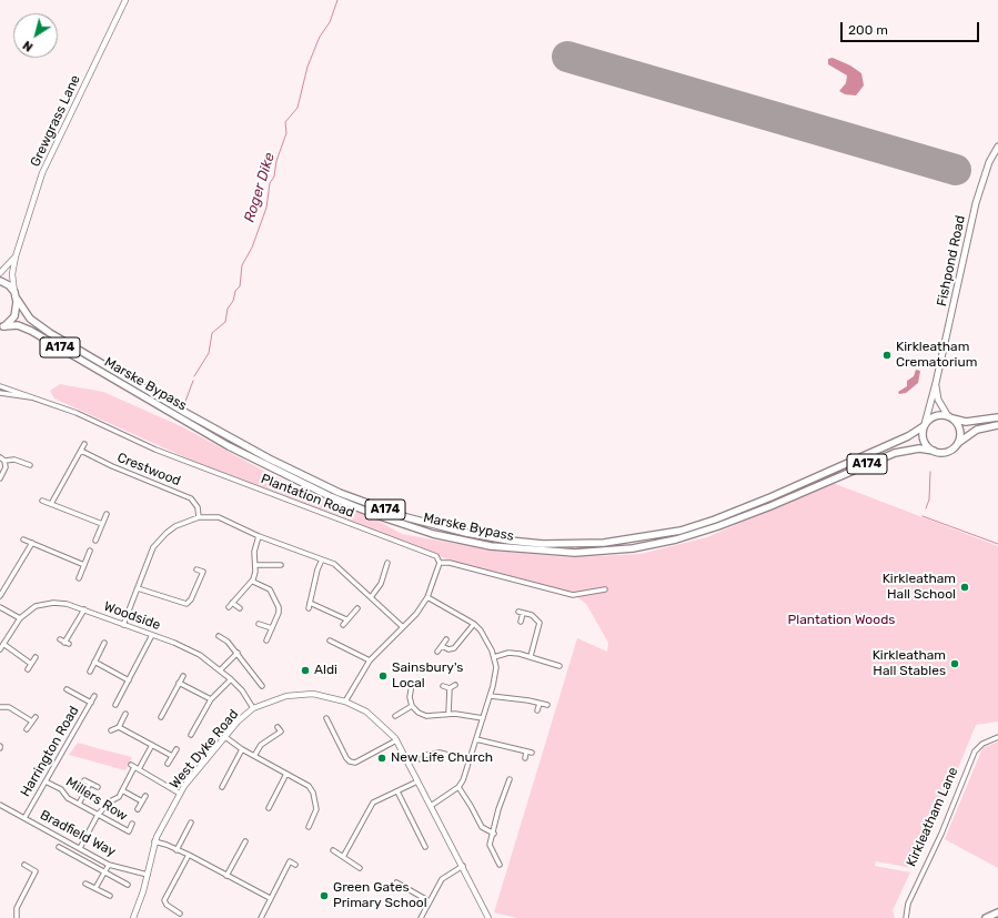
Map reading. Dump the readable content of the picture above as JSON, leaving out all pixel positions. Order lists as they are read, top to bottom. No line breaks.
{"streets":{"main road":["Fishpond Road","A174","Marske Bypass"],"street":["Grewgrass Lane","Crestwood","Plantation Road","Woodside","West Dyke Road","Harrington Road","Millers Row","Kirkleatham Lane","Bradfield Way"]},"crossings":[["Grewgrass Lane","A174"],["Grewgrass Lane","Marske Bypass"],["Fishpond Road","A174"],["Fishpond Road","Marske Bypass"],["A174","Marske Bypass"],["Woodside","West Dyke Road"],["West Dyke Road","Bradfield Way"],["Harrington Road","Millers Row"],["Harrington Road","Bradfield Way"]],"water":["Roger Dike"],"parks":["Plantation Woods"],"places":["Kirkleatham Crematorium","Kirkleatham Hall School","Kirkleatham Hall Stables","Aldi","Sainsbury's Local","New Life Church","Green Gates Primary School"],"scale_bar":"200 m","north":"bottom left"}
